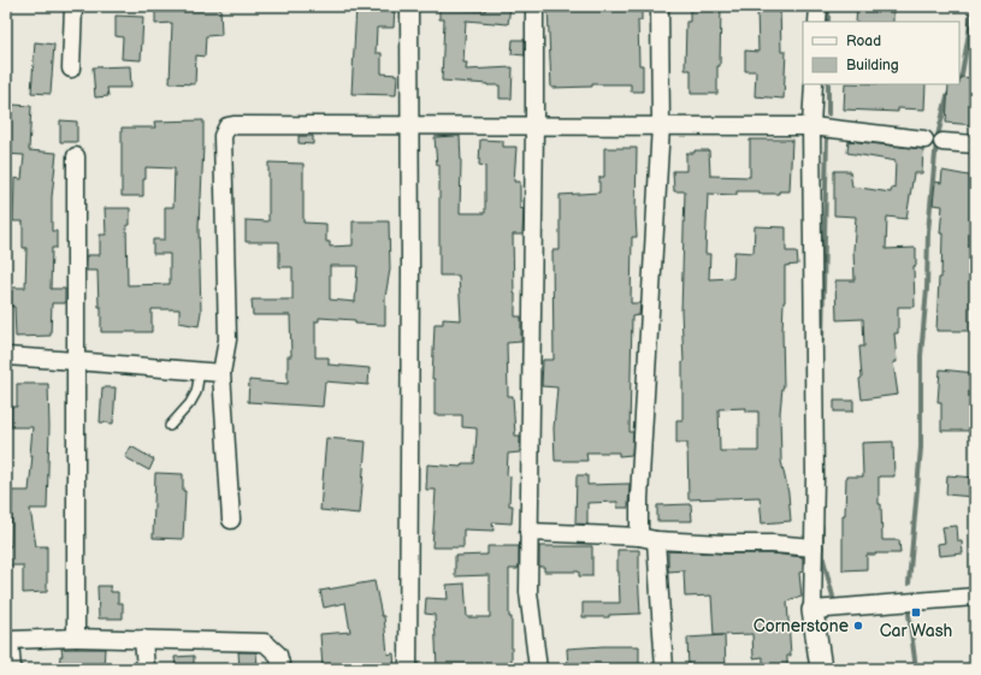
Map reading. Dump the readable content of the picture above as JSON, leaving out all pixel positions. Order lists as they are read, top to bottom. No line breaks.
{"places":{"transit":["Car Wash"],"other":["Cornerstone"]},"legend":["Road","Building"]}
